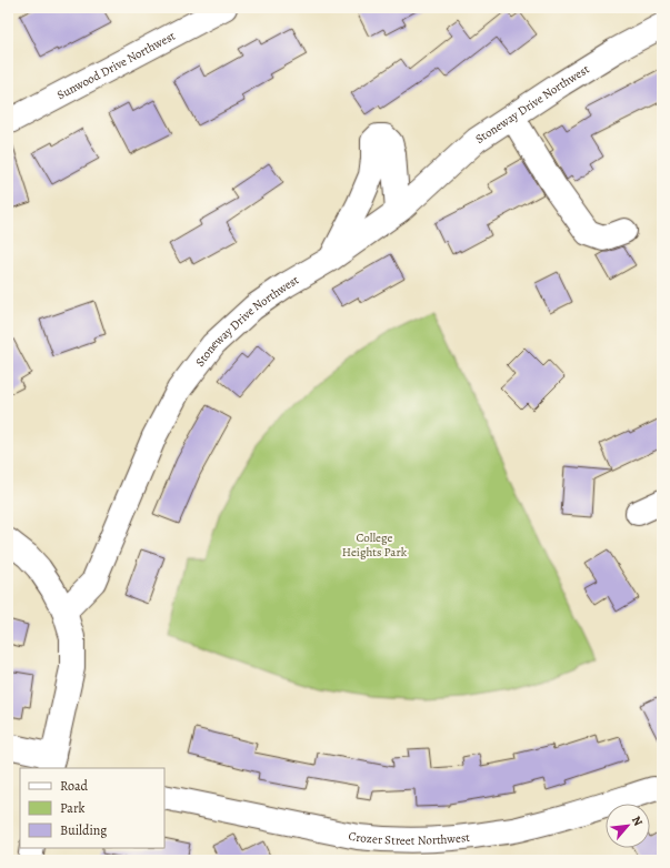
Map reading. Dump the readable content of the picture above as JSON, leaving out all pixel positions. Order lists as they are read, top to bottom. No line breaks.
{"streets":{"street":["Sunwood Drive Northwest","Stoneway Drive Northwest","Crozer Street Northwest"]},"parks":["College Heights Park"],"legend":["Road","Park","Building"],"north":"top right"}
